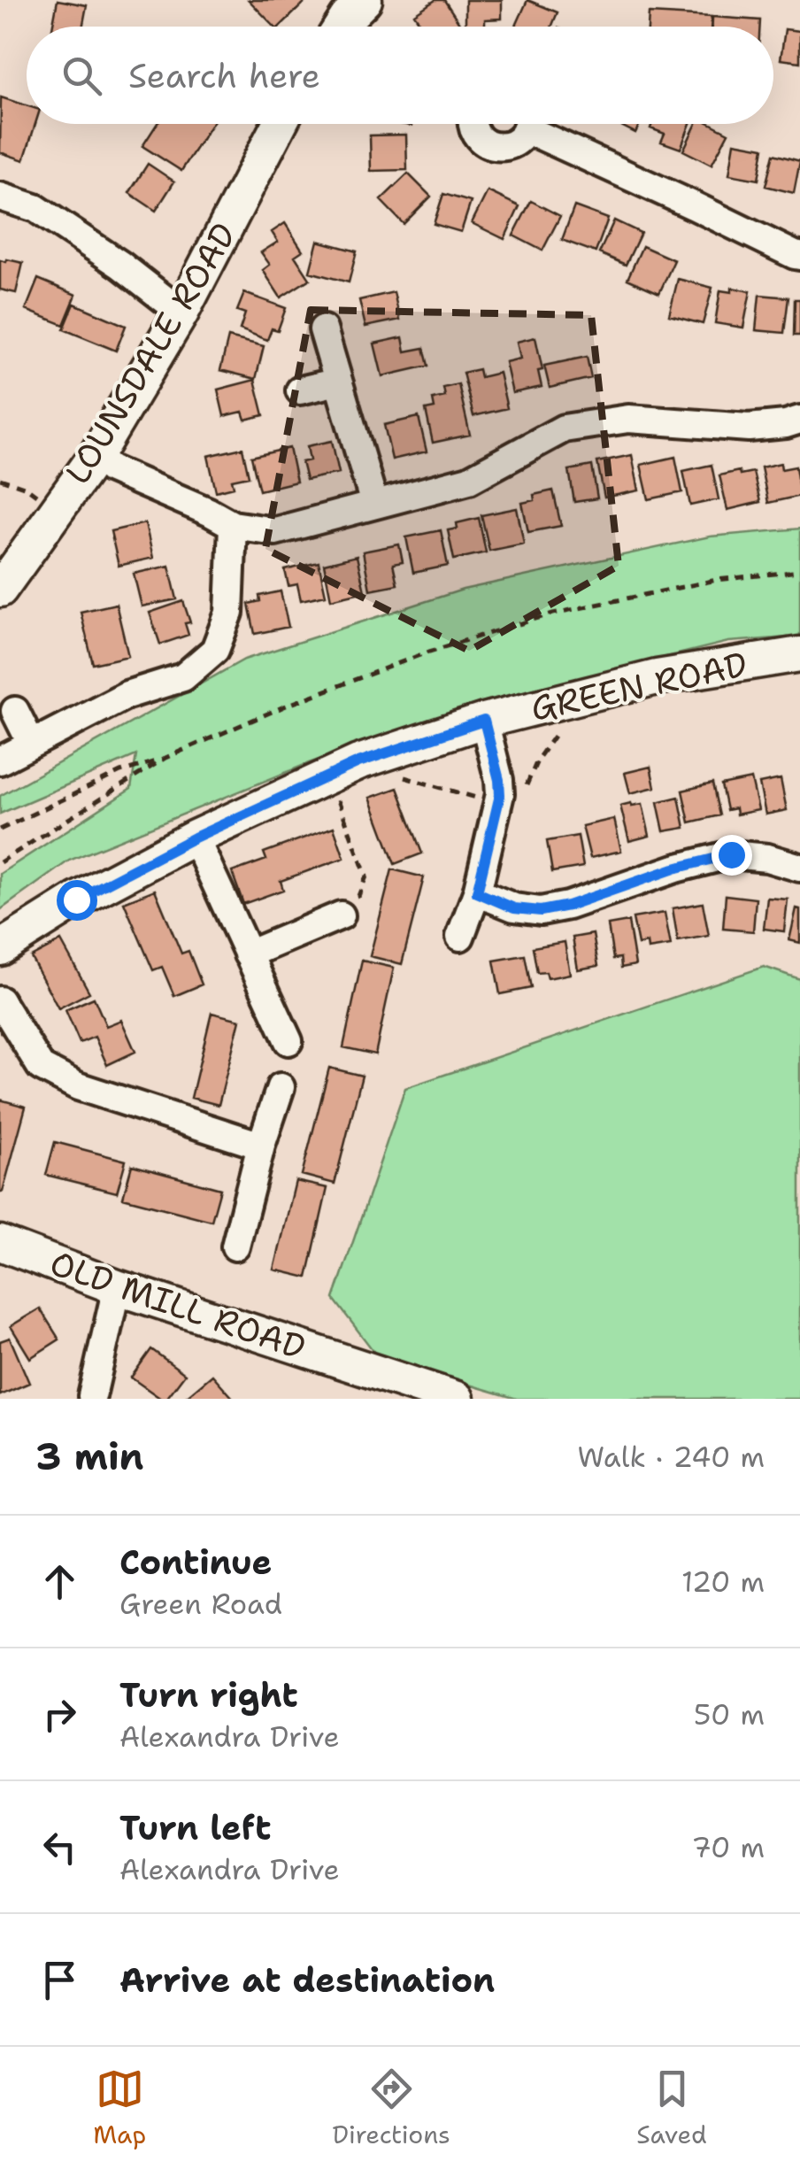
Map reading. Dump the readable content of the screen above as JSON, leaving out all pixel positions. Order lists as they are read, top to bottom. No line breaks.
{"streets":{"street":["LOUNSDALE ROAD","GREEN ROAD","OLD MILL ROAD"]},"page":{"search":"Search here","heading":["3 min","Walk · 240 m"],"list":[["Continue","Green Road","120 m"],["Turn right","Alexandra Drive","50 m"],["Turn left","Alexandra Drive","70 m"],"Arrive at destination"],"nav":["Map","Directions","Saved"]}}
